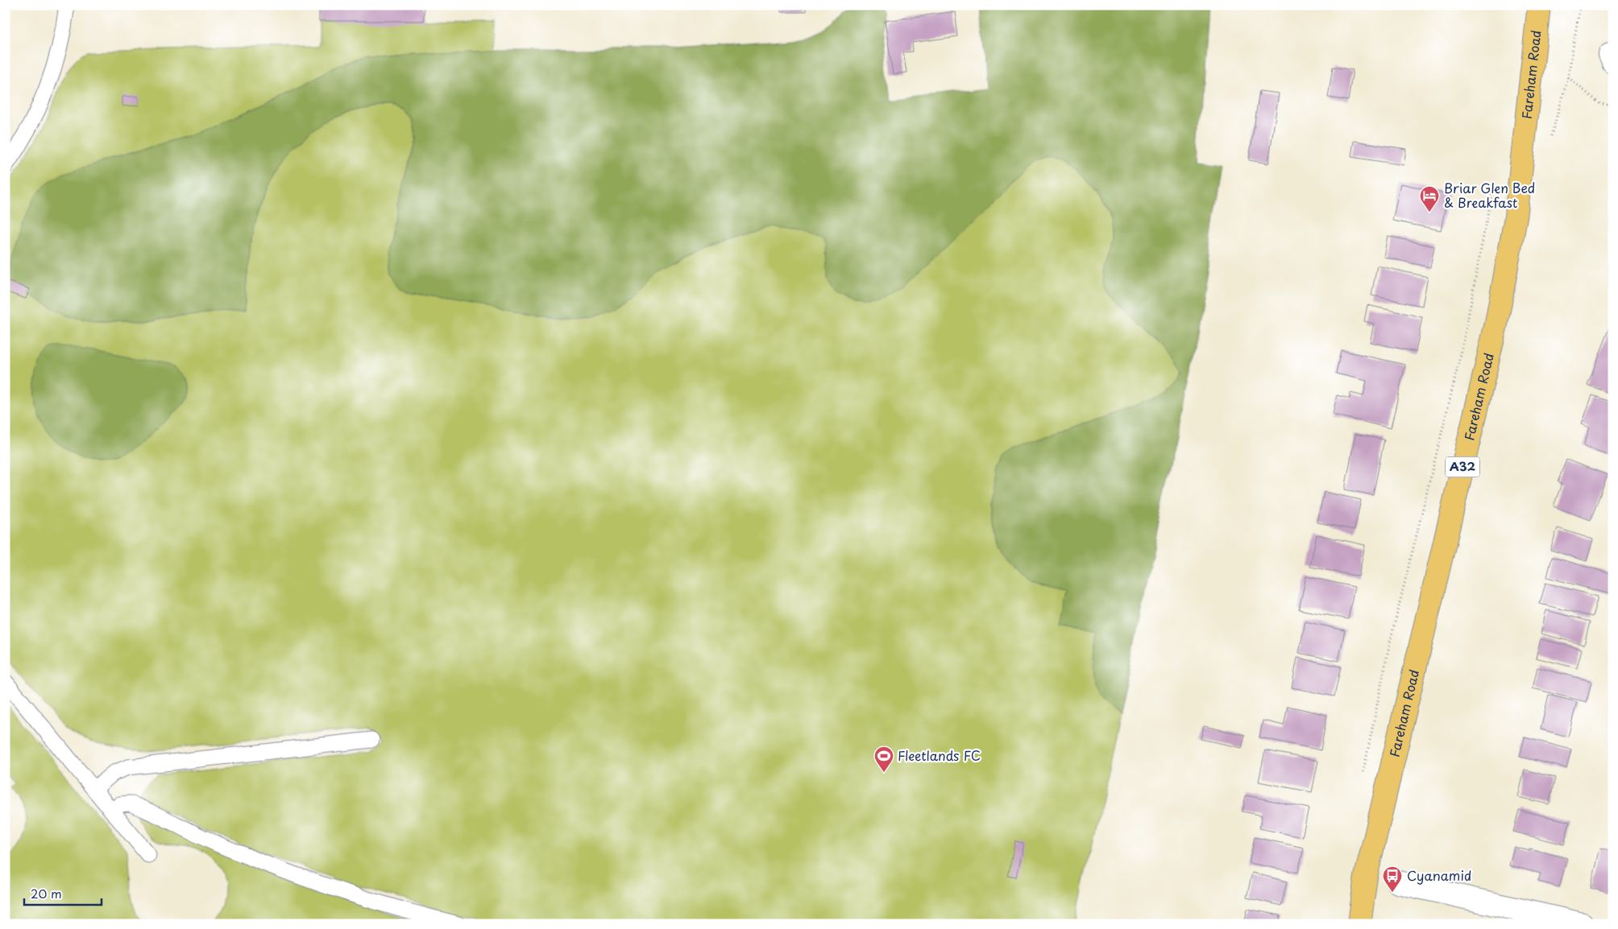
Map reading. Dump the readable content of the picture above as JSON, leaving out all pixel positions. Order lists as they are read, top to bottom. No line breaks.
{"streets":{"main road":["Fareham Road","A32"]},"places":{"hotel":["Briar Glen Bed & Breakfast"],"sports":["Fleetlands FC"],"bus stop":["Cyanamid"]},"scale_bar":"20 m"}
